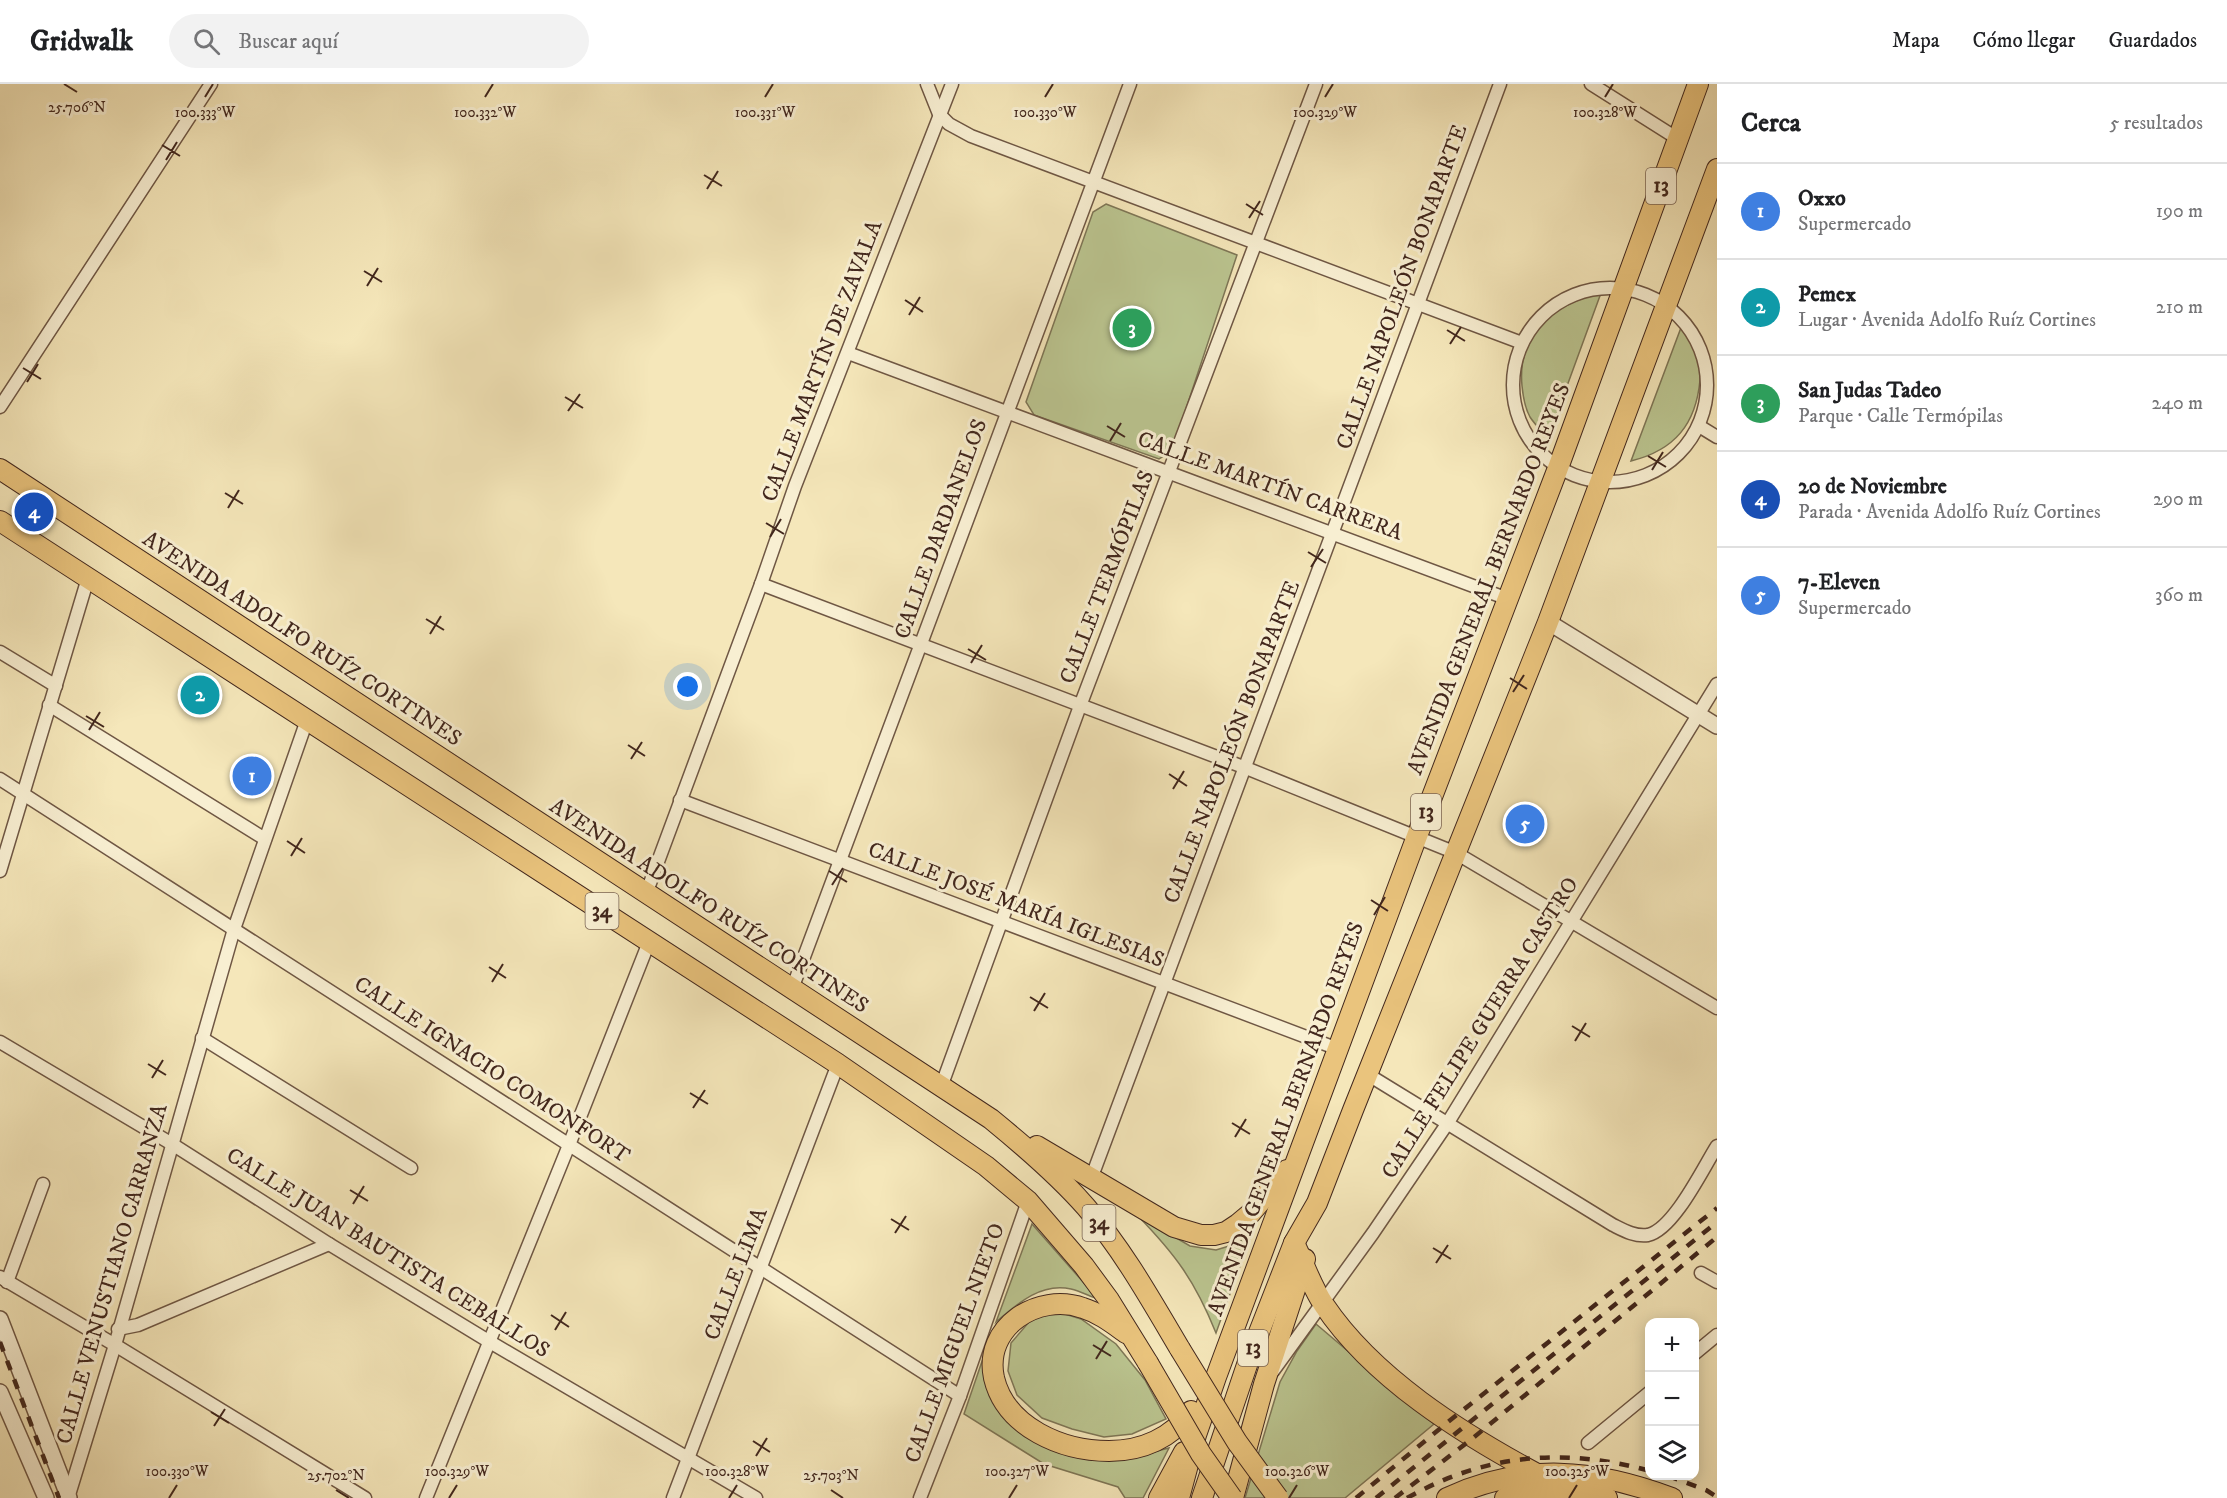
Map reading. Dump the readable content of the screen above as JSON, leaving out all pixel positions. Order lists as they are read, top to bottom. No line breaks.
{"streets":{"main road":["13","AVENIDA GENERAL BERNARDO REYES","AVENIDA ADOLFO RUÍZ CORTINES","34"],"street":["CALLE NAPOLEÓN BONAPARTE","CALLE MARTÍN DE ZAVALA","CALLE MARTÍN CARRERA","CALLE DARDANELOS","CALLE TERMÓPILAS","CALLE JOSÉ MARÍA IGLESIAS","CALLE FELIPE GUERRA CASTRO","CALLE IGNACIO COMONFORT","CALLE JUAN BAUTISTA CEBALLOS","CALLE VENUSTIANO CARRANZA","CALLE LIMA","CALLE MIGUEL NIETO"]},"crossings":[["CALLE NAPOLEÓN BONAPARTE","CALLE MARTÍN CARRERA"],["CALLE NAPOLEÓN BONAPARTE","CALLE JOSÉ MARÍA IGLESIAS"],["CALLE MARTÍN DE ZAVALA","CALLE MARTÍN CARRERA"],["CALLE MARTÍN DE ZAVALA","AVENIDA ADOLFO RUÍZ CORTINES"],["CALLE MARTÍN DE ZAVALA","CALLE JOSÉ MARÍA IGLESIAS"],["CALLE MARTÍN CARRERA","CALLE DARDANELOS"],["CALLE MARTÍN CARRERA","CALLE TERMÓPILAS"],["CALLE MARTÍN CARRERA","AVENIDA GENERAL BERNARDO REYES"],["CALLE DARDANELOS","AVENIDA ADOLFO RUÍZ CORTINES"],["CALLE DARDANELOS","CALLE JOSÉ MARÍA IGLESIAS"],["CALLE TERMÓPILAS","AVENIDA ADOLFO RUÍZ CORTINES"],["CALLE TERMÓPILAS","CALLE JOSÉ MARÍA IGLESIAS"],["AVENIDA GENERAL BERNARDO REYES","CALLE JOSÉ MARÍA IGLESIAS"],["34","CALLE VENUSTIANO CARRANZA"],["34","CALLE LIMA"],["34","CALLE MIGUEL NIETO"],["CALLE IGNACIO COMONFORT","CALLE VENUSTIANO CARRANZA"],["CALLE IGNACIO COMONFORT","CALLE LIMA"],["CALLE IGNACIO COMONFORT","CALLE MIGUEL NIETO"],["CALLE JUAN BAUTISTA CEBALLOS","CALLE VENUSTIANO CARRANZA"],["CALLE JUAN BAUTISTA CEBALLOS","CALLE LIMA"]],"page":{"header":"Gridwalk","search":"Buscar aquí","nav":["Mapa","Cómo llegar","Guardados"],"heading":["Cerca","5 resultados"],"list":[{"mark":"1","name":"Oxxo","note":"Supermercado","value":"190 m"},{"mark":"2","name":"Pemex","note":"Lugar · Avenida Adolfo Ruíz Cortines","value":"210 m"},{"mark":"3","name":"San Judas Tadeo","note":"Parque · Calle Termópilas","value":"240 m"},{"mark":"4","name":"20 de Noviembre","note":"Parada · Avenida Adolfo Ruíz Cortines","value":"290 m"},{"mark":"5","name":"7-Eleven","note":"Supermercado","value":"360 m"}],"pins":["3","4","2","1","5"],"map_buttons":["+","−"]},"coordinates":["25.706°N","100.333°W","100.332°W","100.331°W","100.330°W","100.329°W","100.328°W","100.327°W","100.326°W","100.325°W","25.702°N","25.703°N"]}
